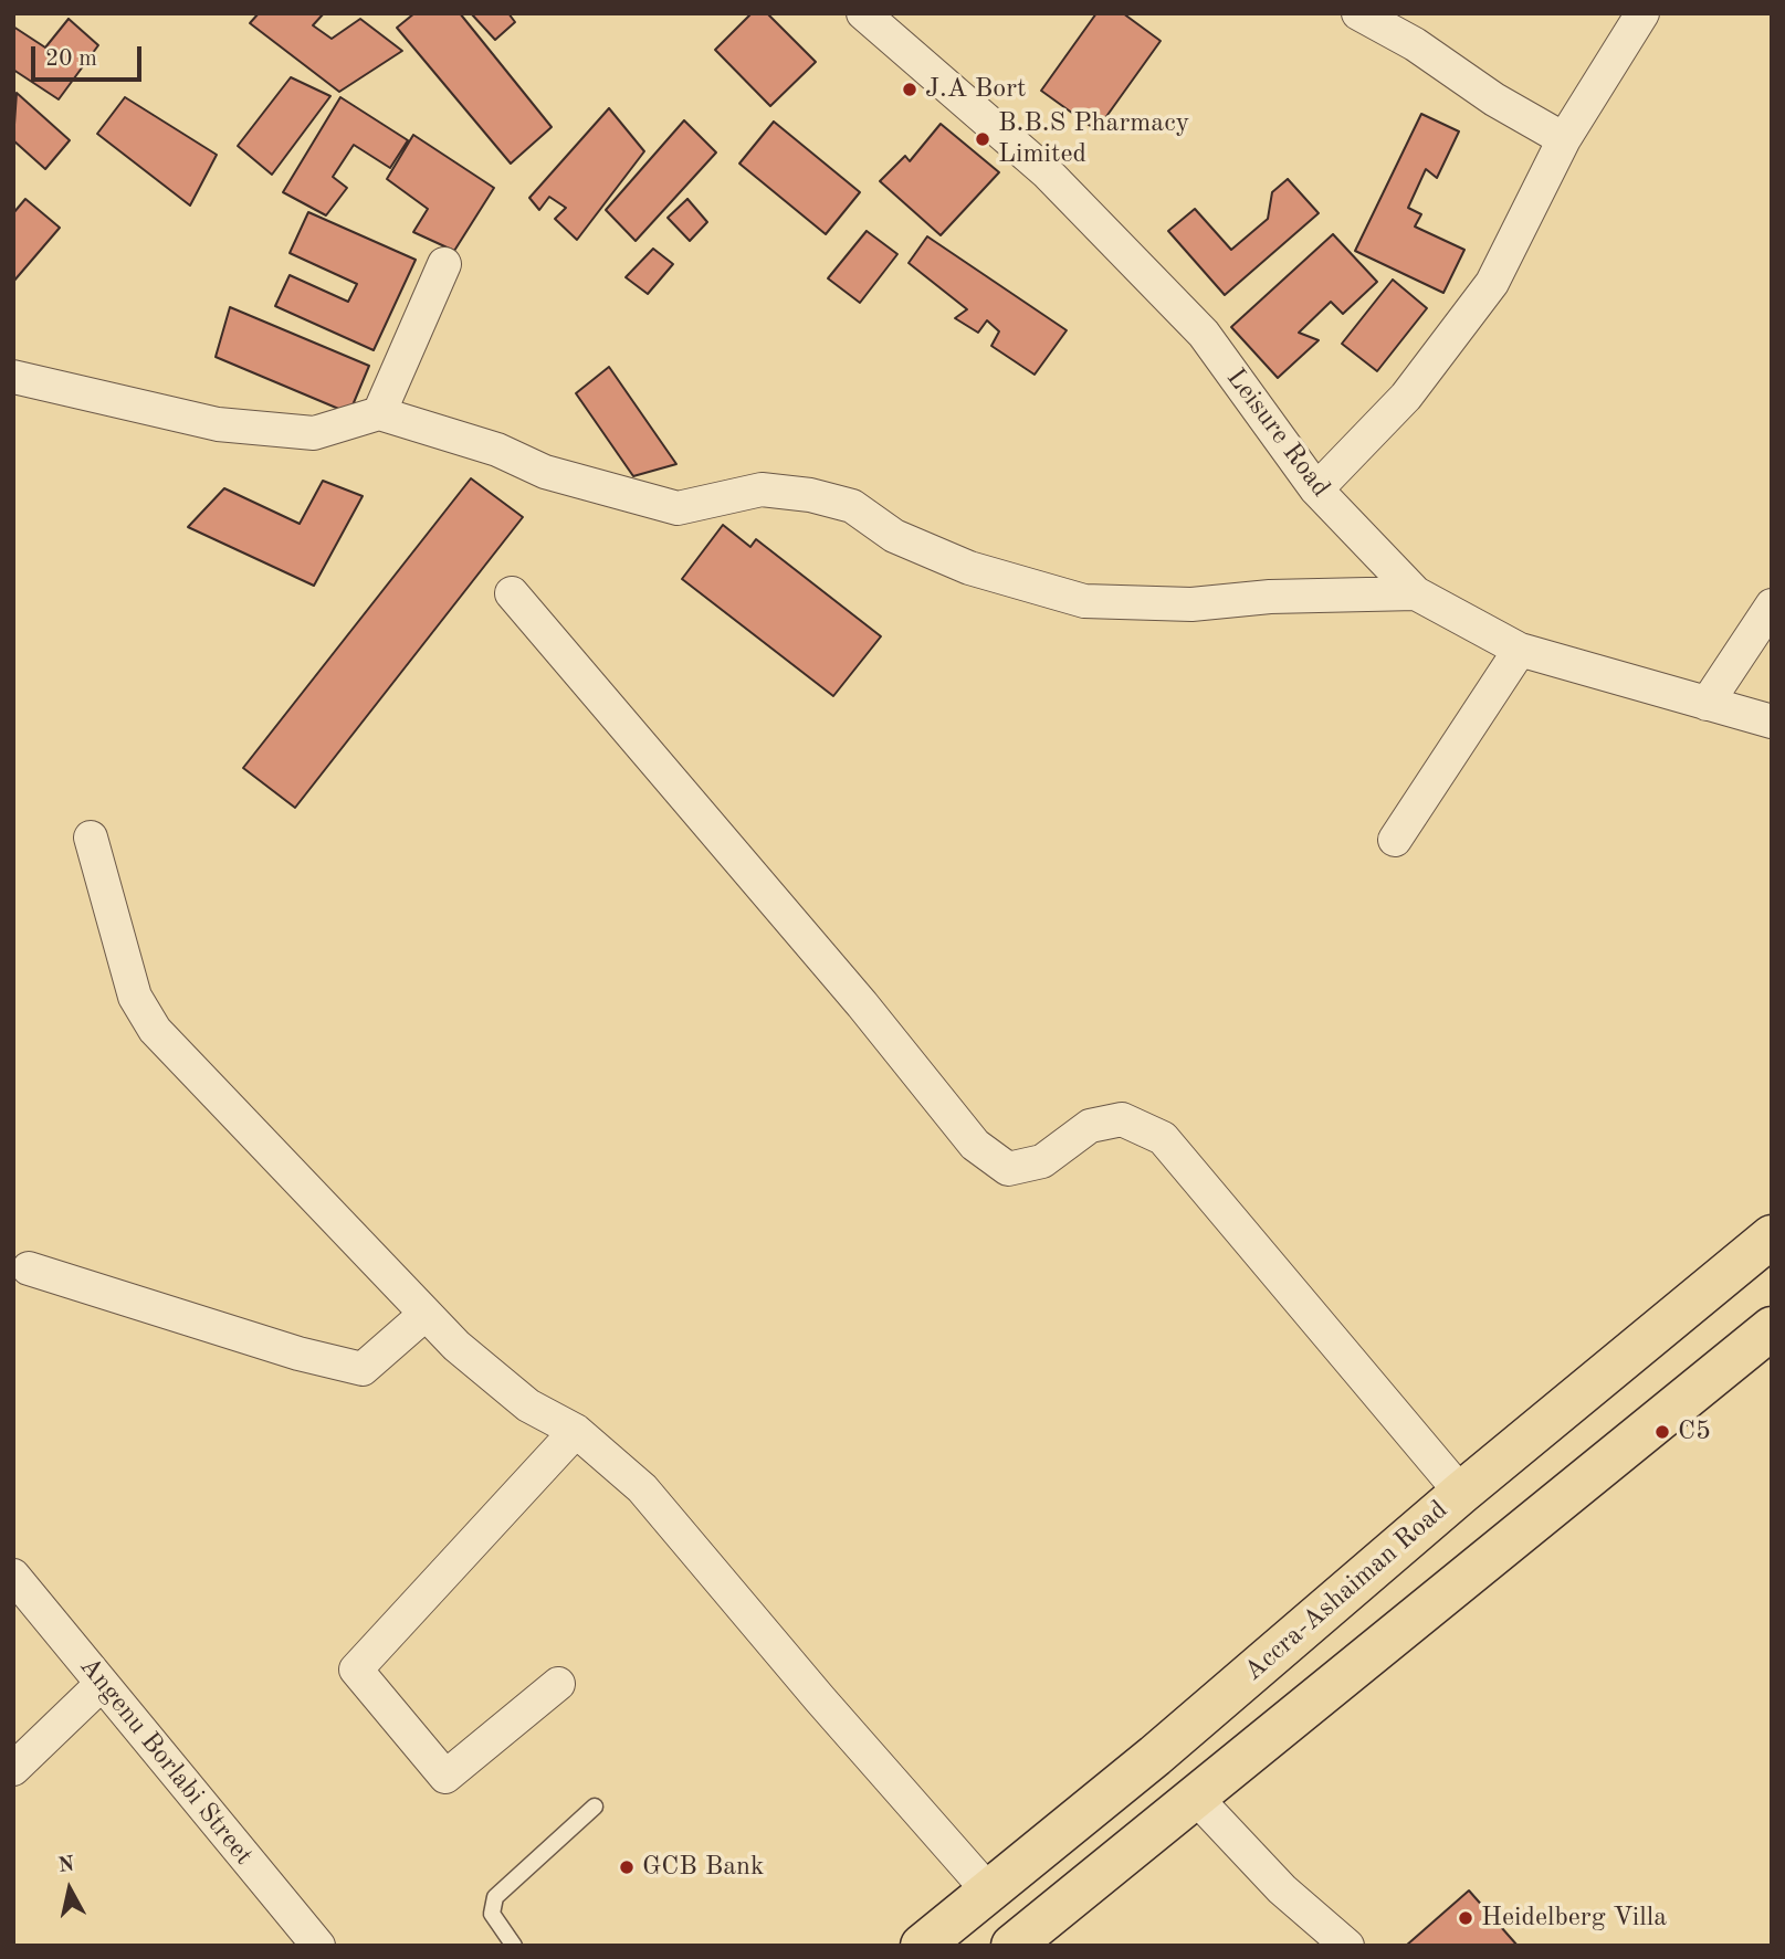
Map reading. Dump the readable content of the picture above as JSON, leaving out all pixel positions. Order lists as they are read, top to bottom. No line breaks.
{"streets":{"main road":["Accra-Ashaiman Road"],"street":["Leisure Road","Angenu Borlabi Street"]},"places":["J.A Bort","B.B.S Pharmacy Limited","C5","GCB Bank","Heidelberg Villa"],"scale_bar":"20 m","north":"top"}
